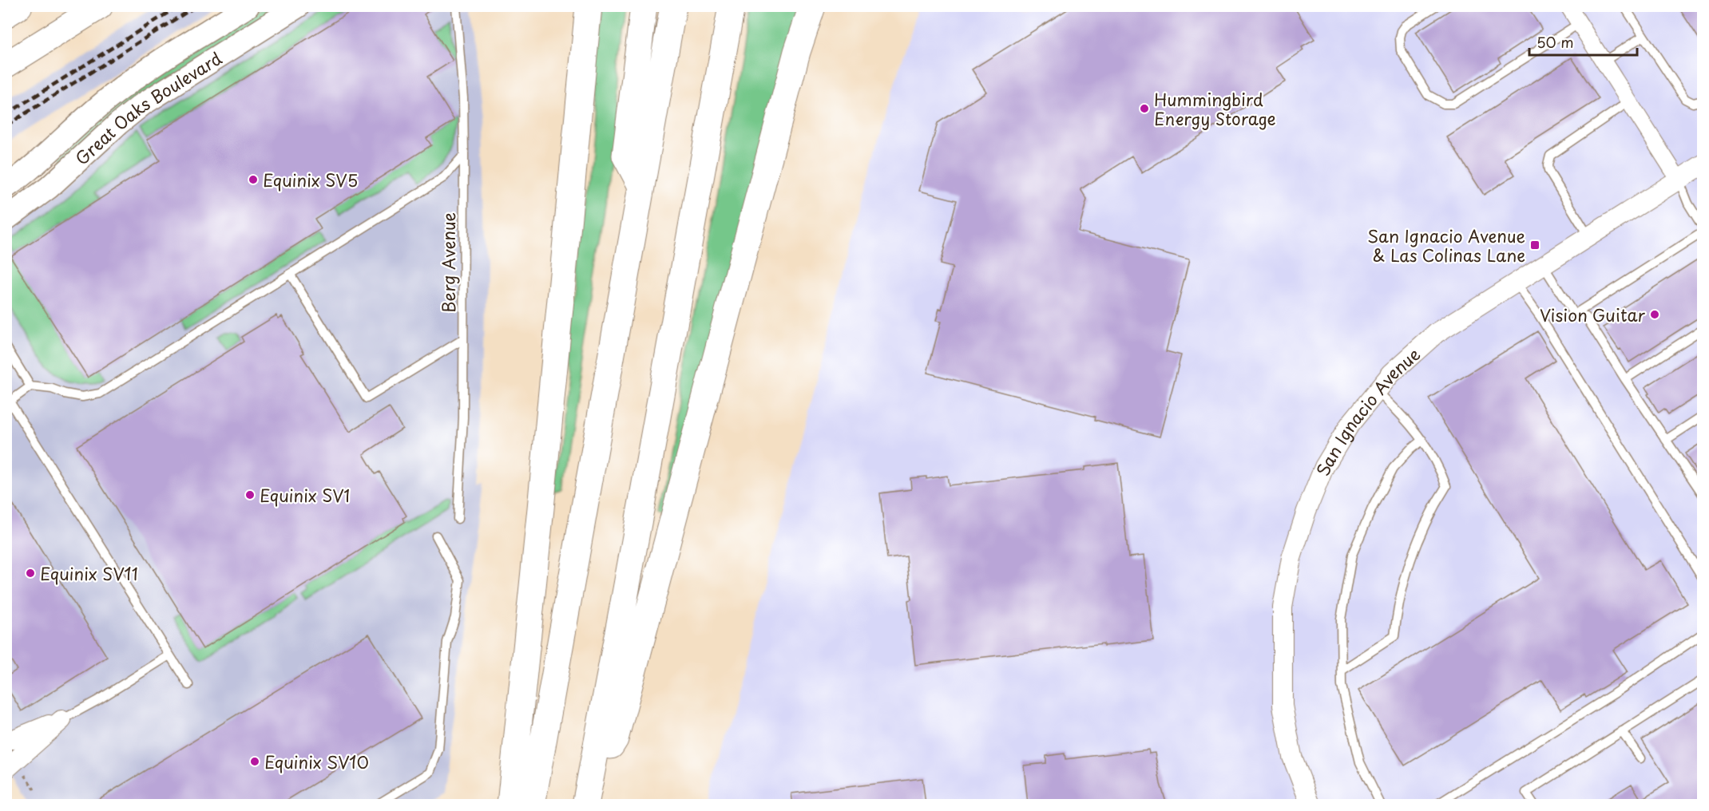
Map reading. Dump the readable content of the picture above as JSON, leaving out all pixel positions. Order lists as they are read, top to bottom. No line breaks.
{"streets":{"main road":["Great Oaks Boulevard"],"street":["San Ignacio Avenue"],"lane":["Berg Avenue"]},"places":{"other":["Hummingbird Energy Storage","Equinix SV5","Vision Guitar","Equinix SV1","Equinix SV11","Equinix SV10"],"transit":["San Ignacio Avenue & Las Colinas Lane"]},"scale_bar":"50 m"}
